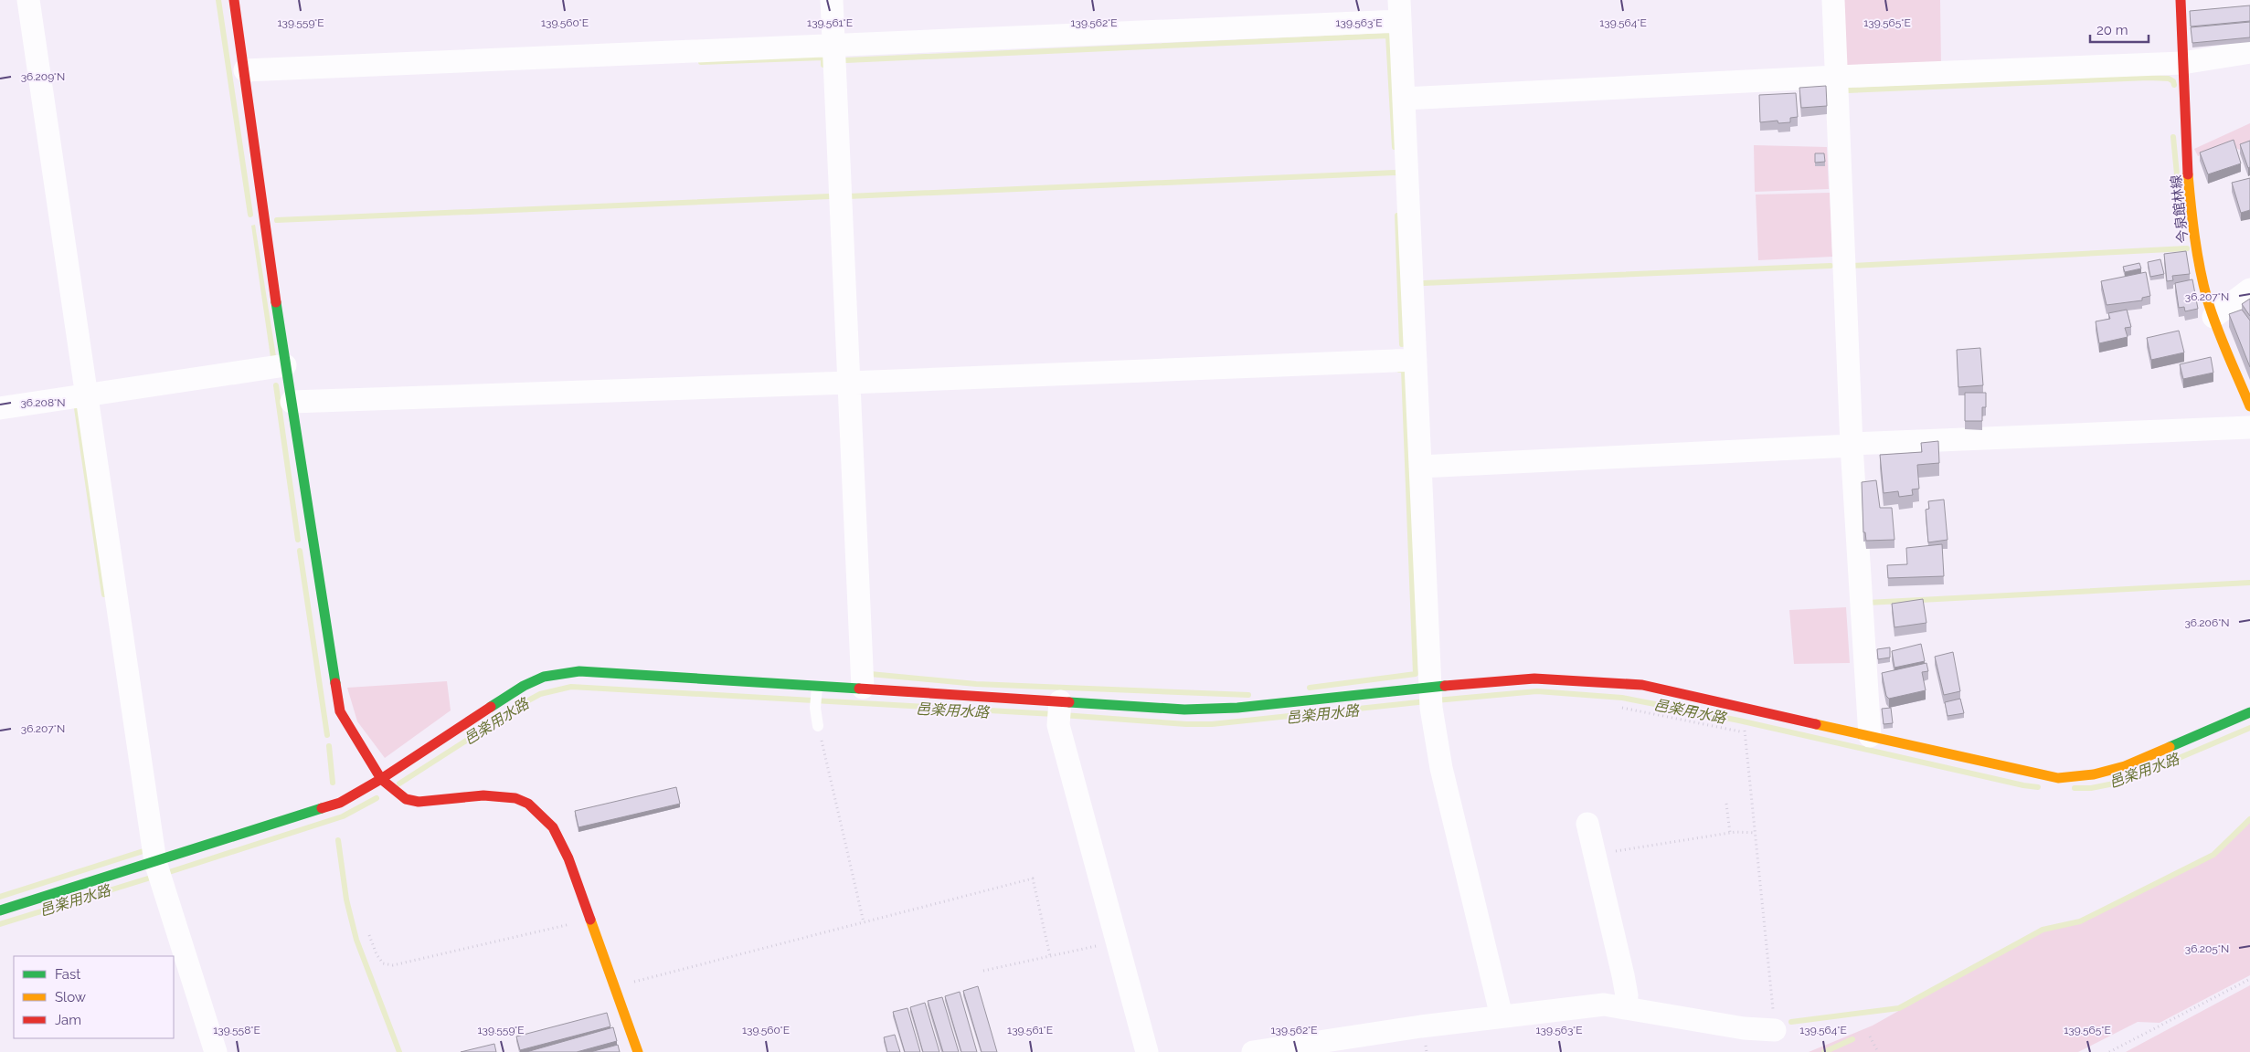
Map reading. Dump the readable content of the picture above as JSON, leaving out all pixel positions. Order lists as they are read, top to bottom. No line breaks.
{"streets":{"street":["今泉館林線"]},"water":["邑楽用水路"],"legend":["Fast","Slow","Jam"],"scale_bar":"20 m","coordinates":["139.559°E","139.560°E","139.561°E","139.562°E","139.563°E","139.564°E","139.565°E","36.209°N","36.207°N","36.208°N","36.206°N","36.205°N","139.558°E"]}
